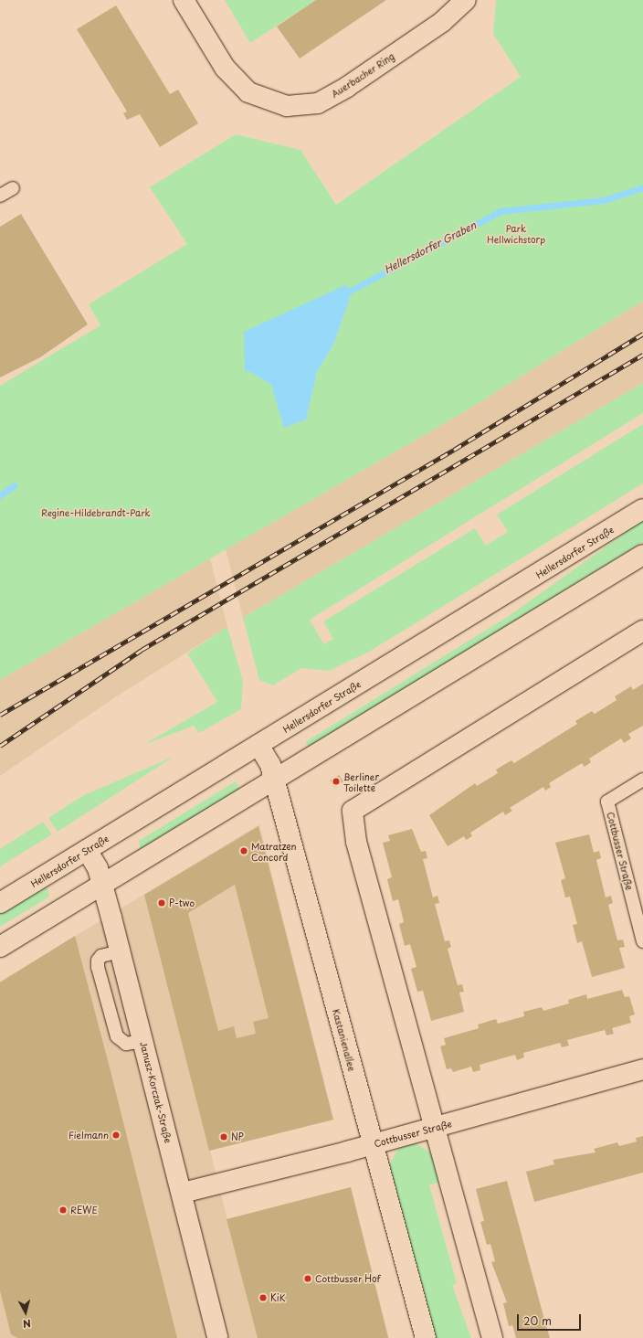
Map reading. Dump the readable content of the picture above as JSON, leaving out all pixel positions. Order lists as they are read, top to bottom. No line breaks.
{"streets":{"street":["Auerbacher Ring","Hellersdorfer Straße","Cottbusser Straße","Kastanienallee","Janusz-Korczak-Straße"]},"crossings":[["Hellersdorfer Straße","Kastanienallee"],["Hellersdorfer Straße","Janusz-Korczak-Straße"],["Cottbusser Straße","Kastanienallee"],["Cottbusser Straße","Janusz-Korczak-Straße"]],"water":["Hellersdorfer Graben"],"parks":["Park Hellwichstorp","Regine-Hildebrandt-Park"],"places":["Berliner Toilette","Matratzen Concord","P-two","Fielmann","NP","REWE","Cottbusser Hof","KiK"],"scale_bar":"20 m","north":"bottom"}
